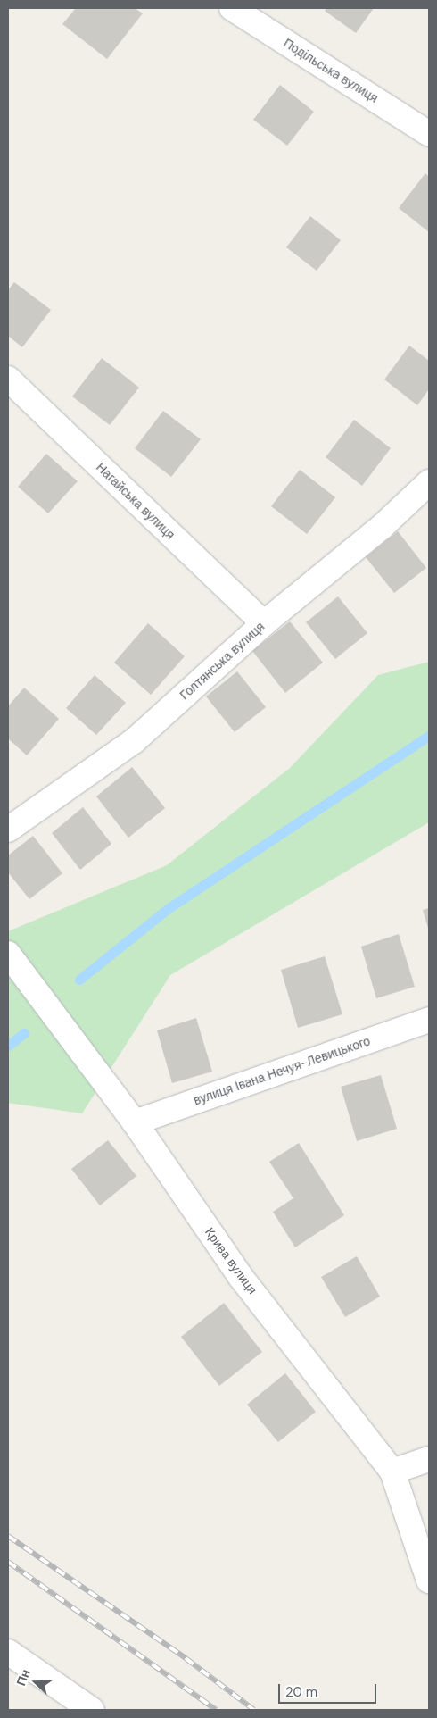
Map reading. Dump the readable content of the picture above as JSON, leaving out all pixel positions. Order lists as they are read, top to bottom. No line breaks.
{"streets":{"street":["Подільська вулиця","Нагайська вулиця","Голтянська вулиця","вулиця Івана Нечуя-Левицького","Крива вулиця"]},"crossings":[["Нагайська вулиця","Голтянська вулиця"],["вулиця Івана Нечуя-Левицького","Крива вулиця"]],"scale_bar":"20 m","north":"left"}
